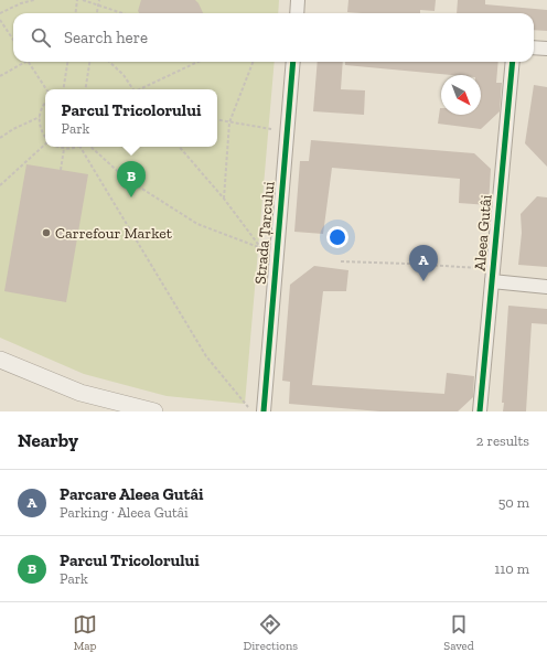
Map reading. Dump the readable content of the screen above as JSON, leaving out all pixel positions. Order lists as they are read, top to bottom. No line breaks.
{"streets":{"street":["Strada Țarcului","Aleea Gutâi"]},"places":["Carrefour Market"],"north":"bottom right","page":{"search":"Search here","popup":["Parcul Tricolorului","Park"],"pins":["B","A"],"heading":["Nearby","2 results"],"list":[{"mark":"A","name":"Parcare Aleea Gutâi","note":"Parking · Aleea Gutâi","value":"50 m"},{"mark":"B","name":"Parcul Tricolorului","note":"Park","value":"110 m"}],"nav":["Map","Directions","Saved"]}}
